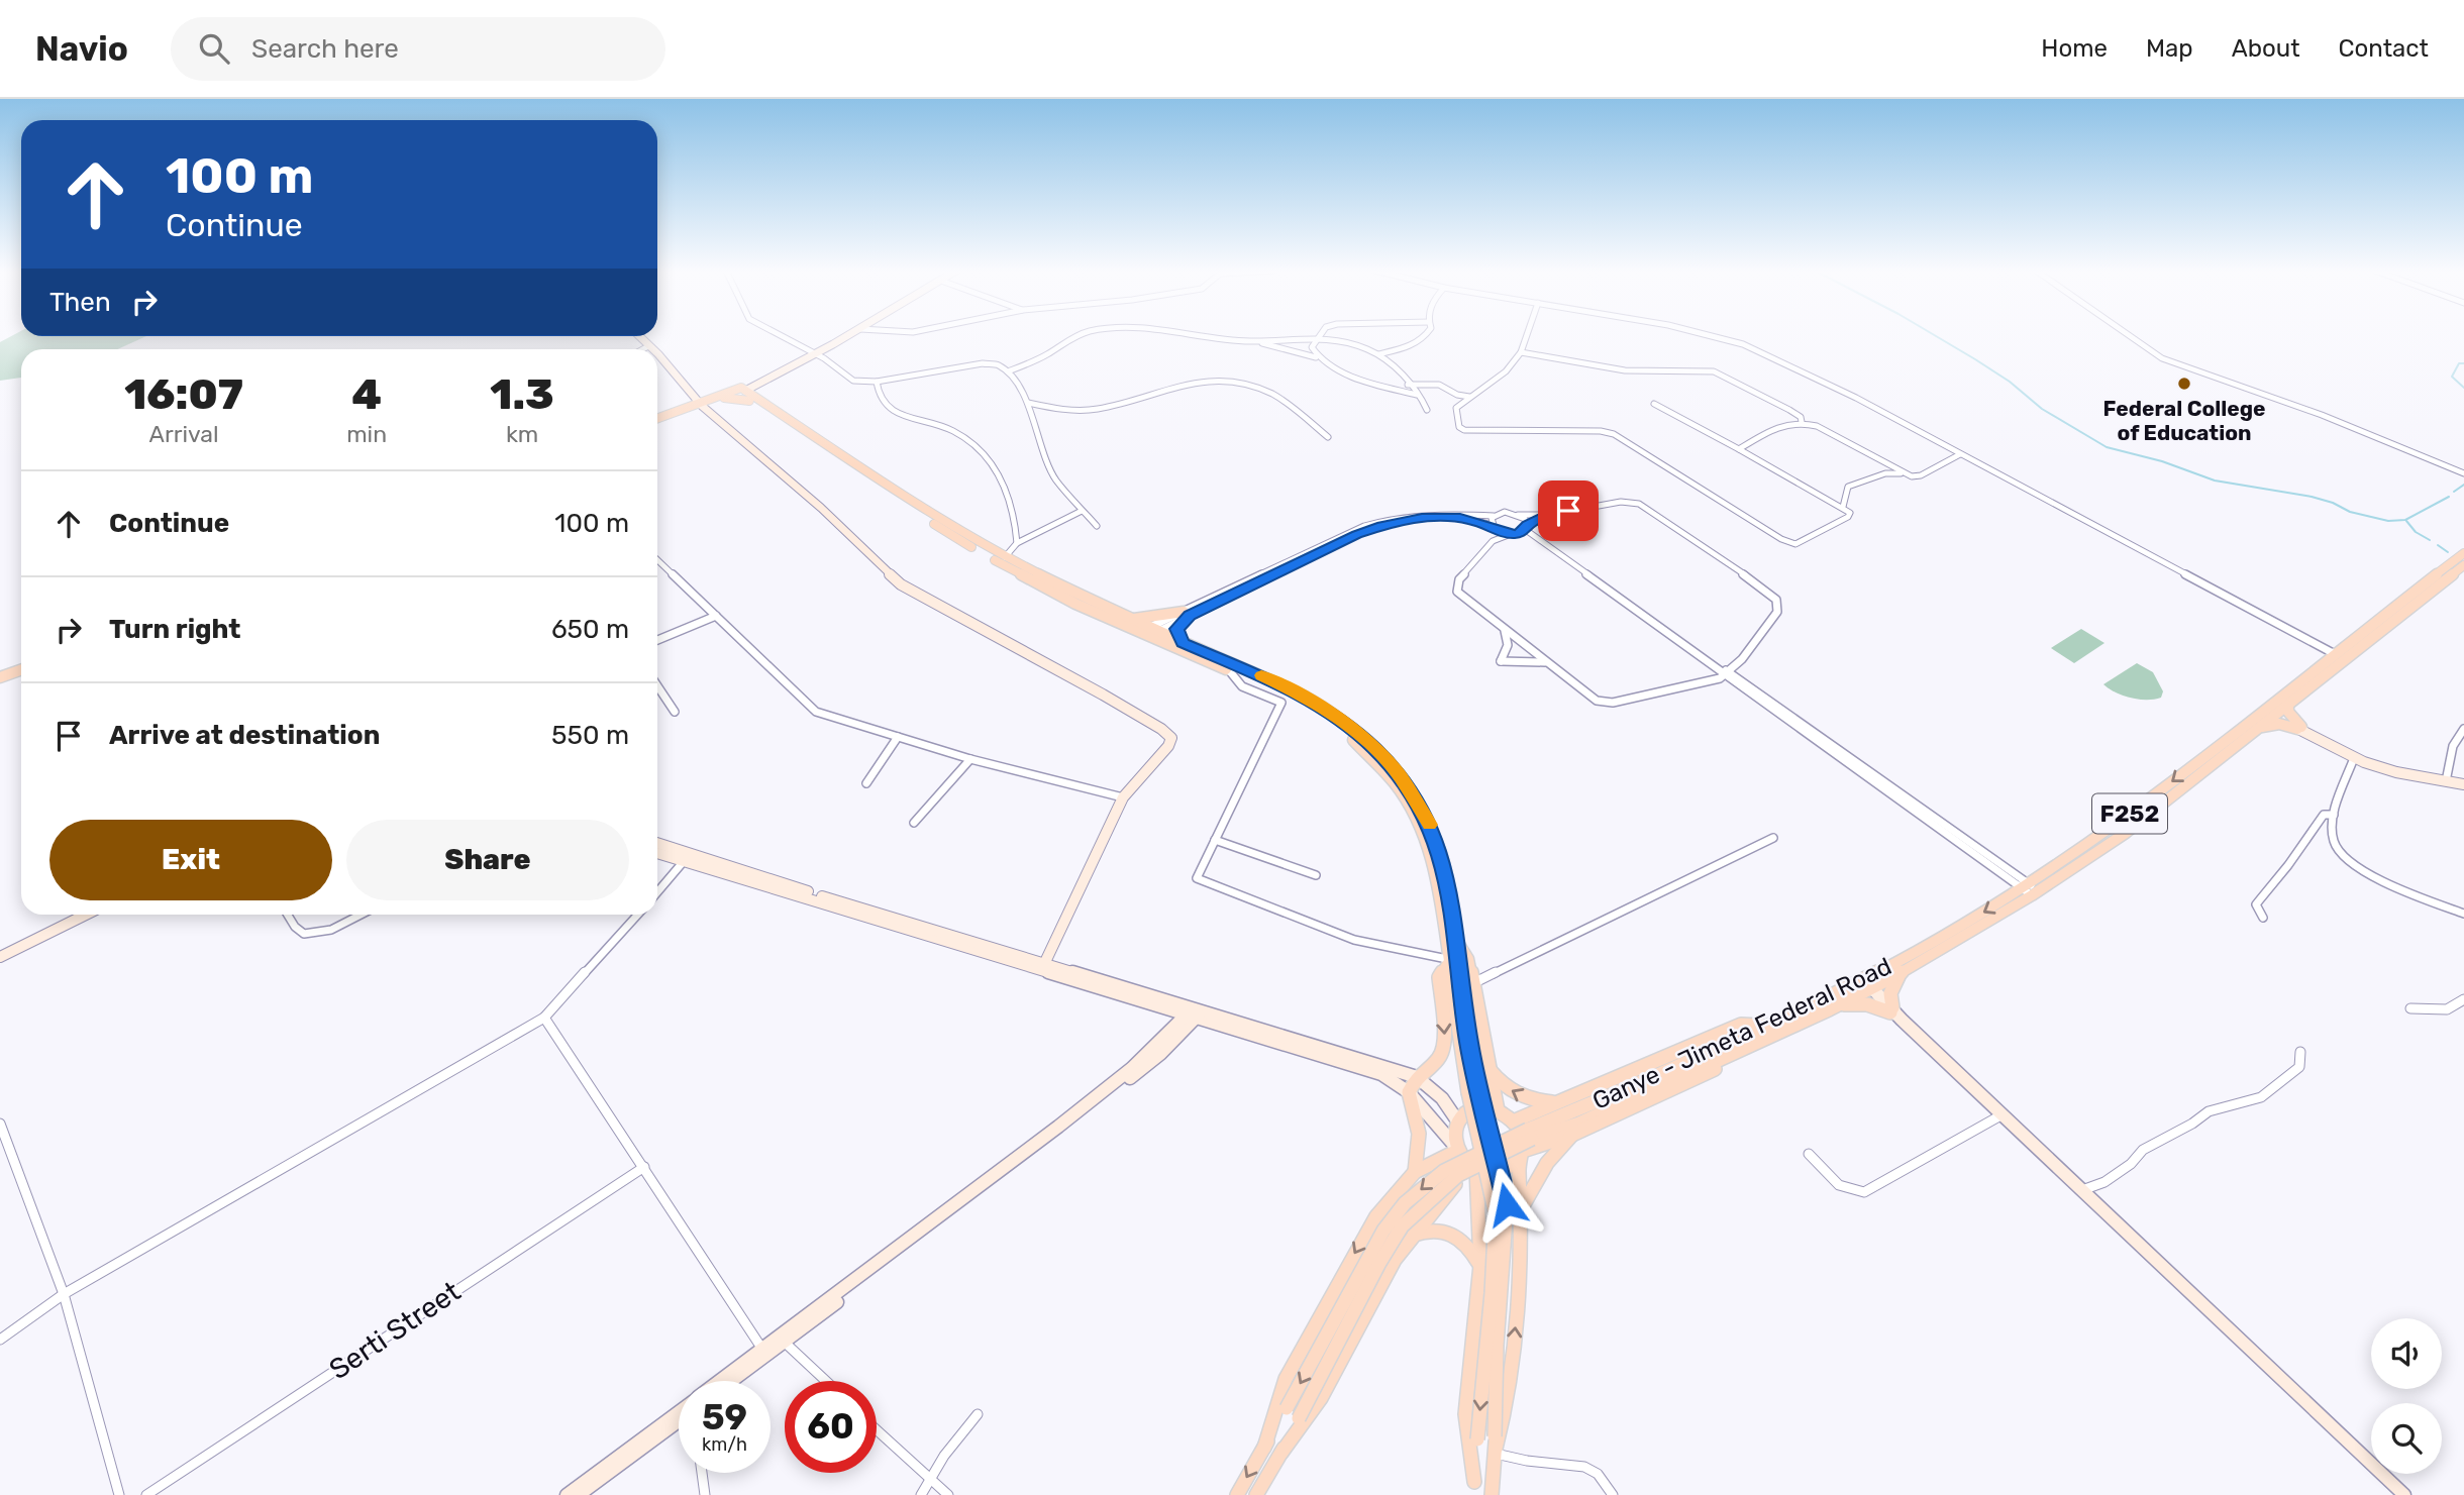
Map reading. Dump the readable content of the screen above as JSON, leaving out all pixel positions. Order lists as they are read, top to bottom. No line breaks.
{"streets":{"main road":["F252","Ganye - Jimeta Federal Road"],"street":["Serti Street"]},"places":["Federal College of Education"],"page":{"header":"Navio","search":"Search here","nav":["Home","Map","About","Contact"],"turn":["100 m","Continue"],"then":"Then","eta":["16:07","Arrival","4","min","1.3","km"],"list":[{"name":"Continue","value":"100 m"},{"name":"Turn right","value":"650 m"},{"name":"Arrive at destination","value":"550 m"}],"buttons":["Exit","Share"],"speed":"59 km/h","limit":"60"}}
